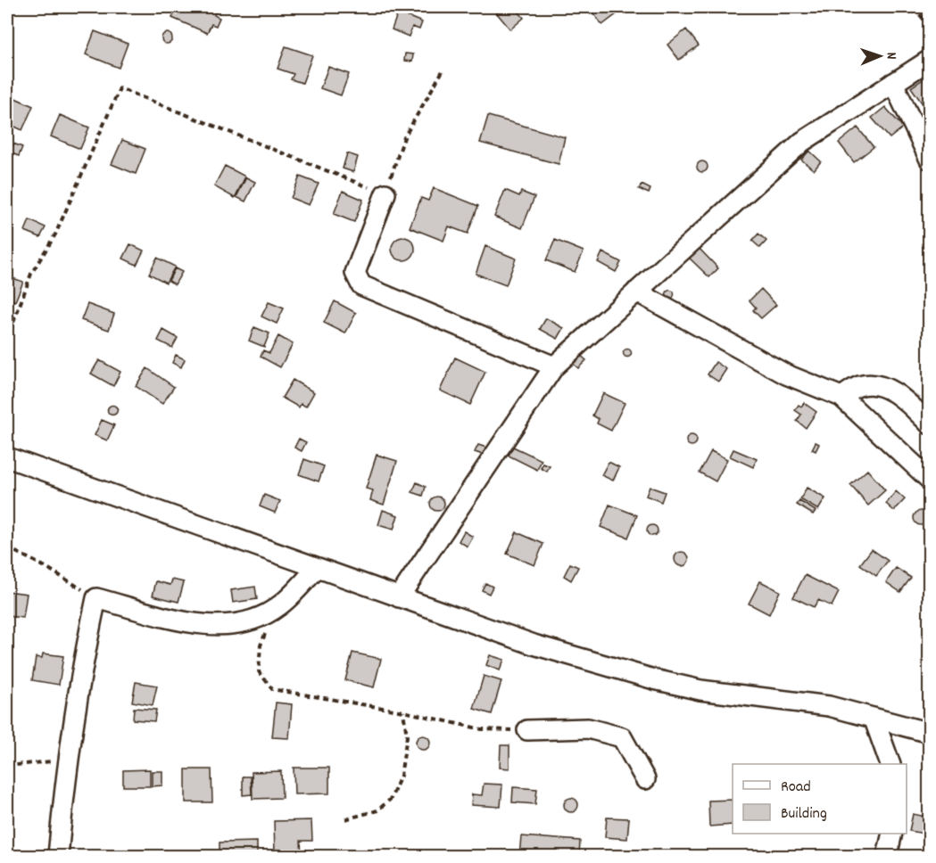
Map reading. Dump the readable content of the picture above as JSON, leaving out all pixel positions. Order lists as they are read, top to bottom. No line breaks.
{"legend":["Road","Building"],"north":"right"}
